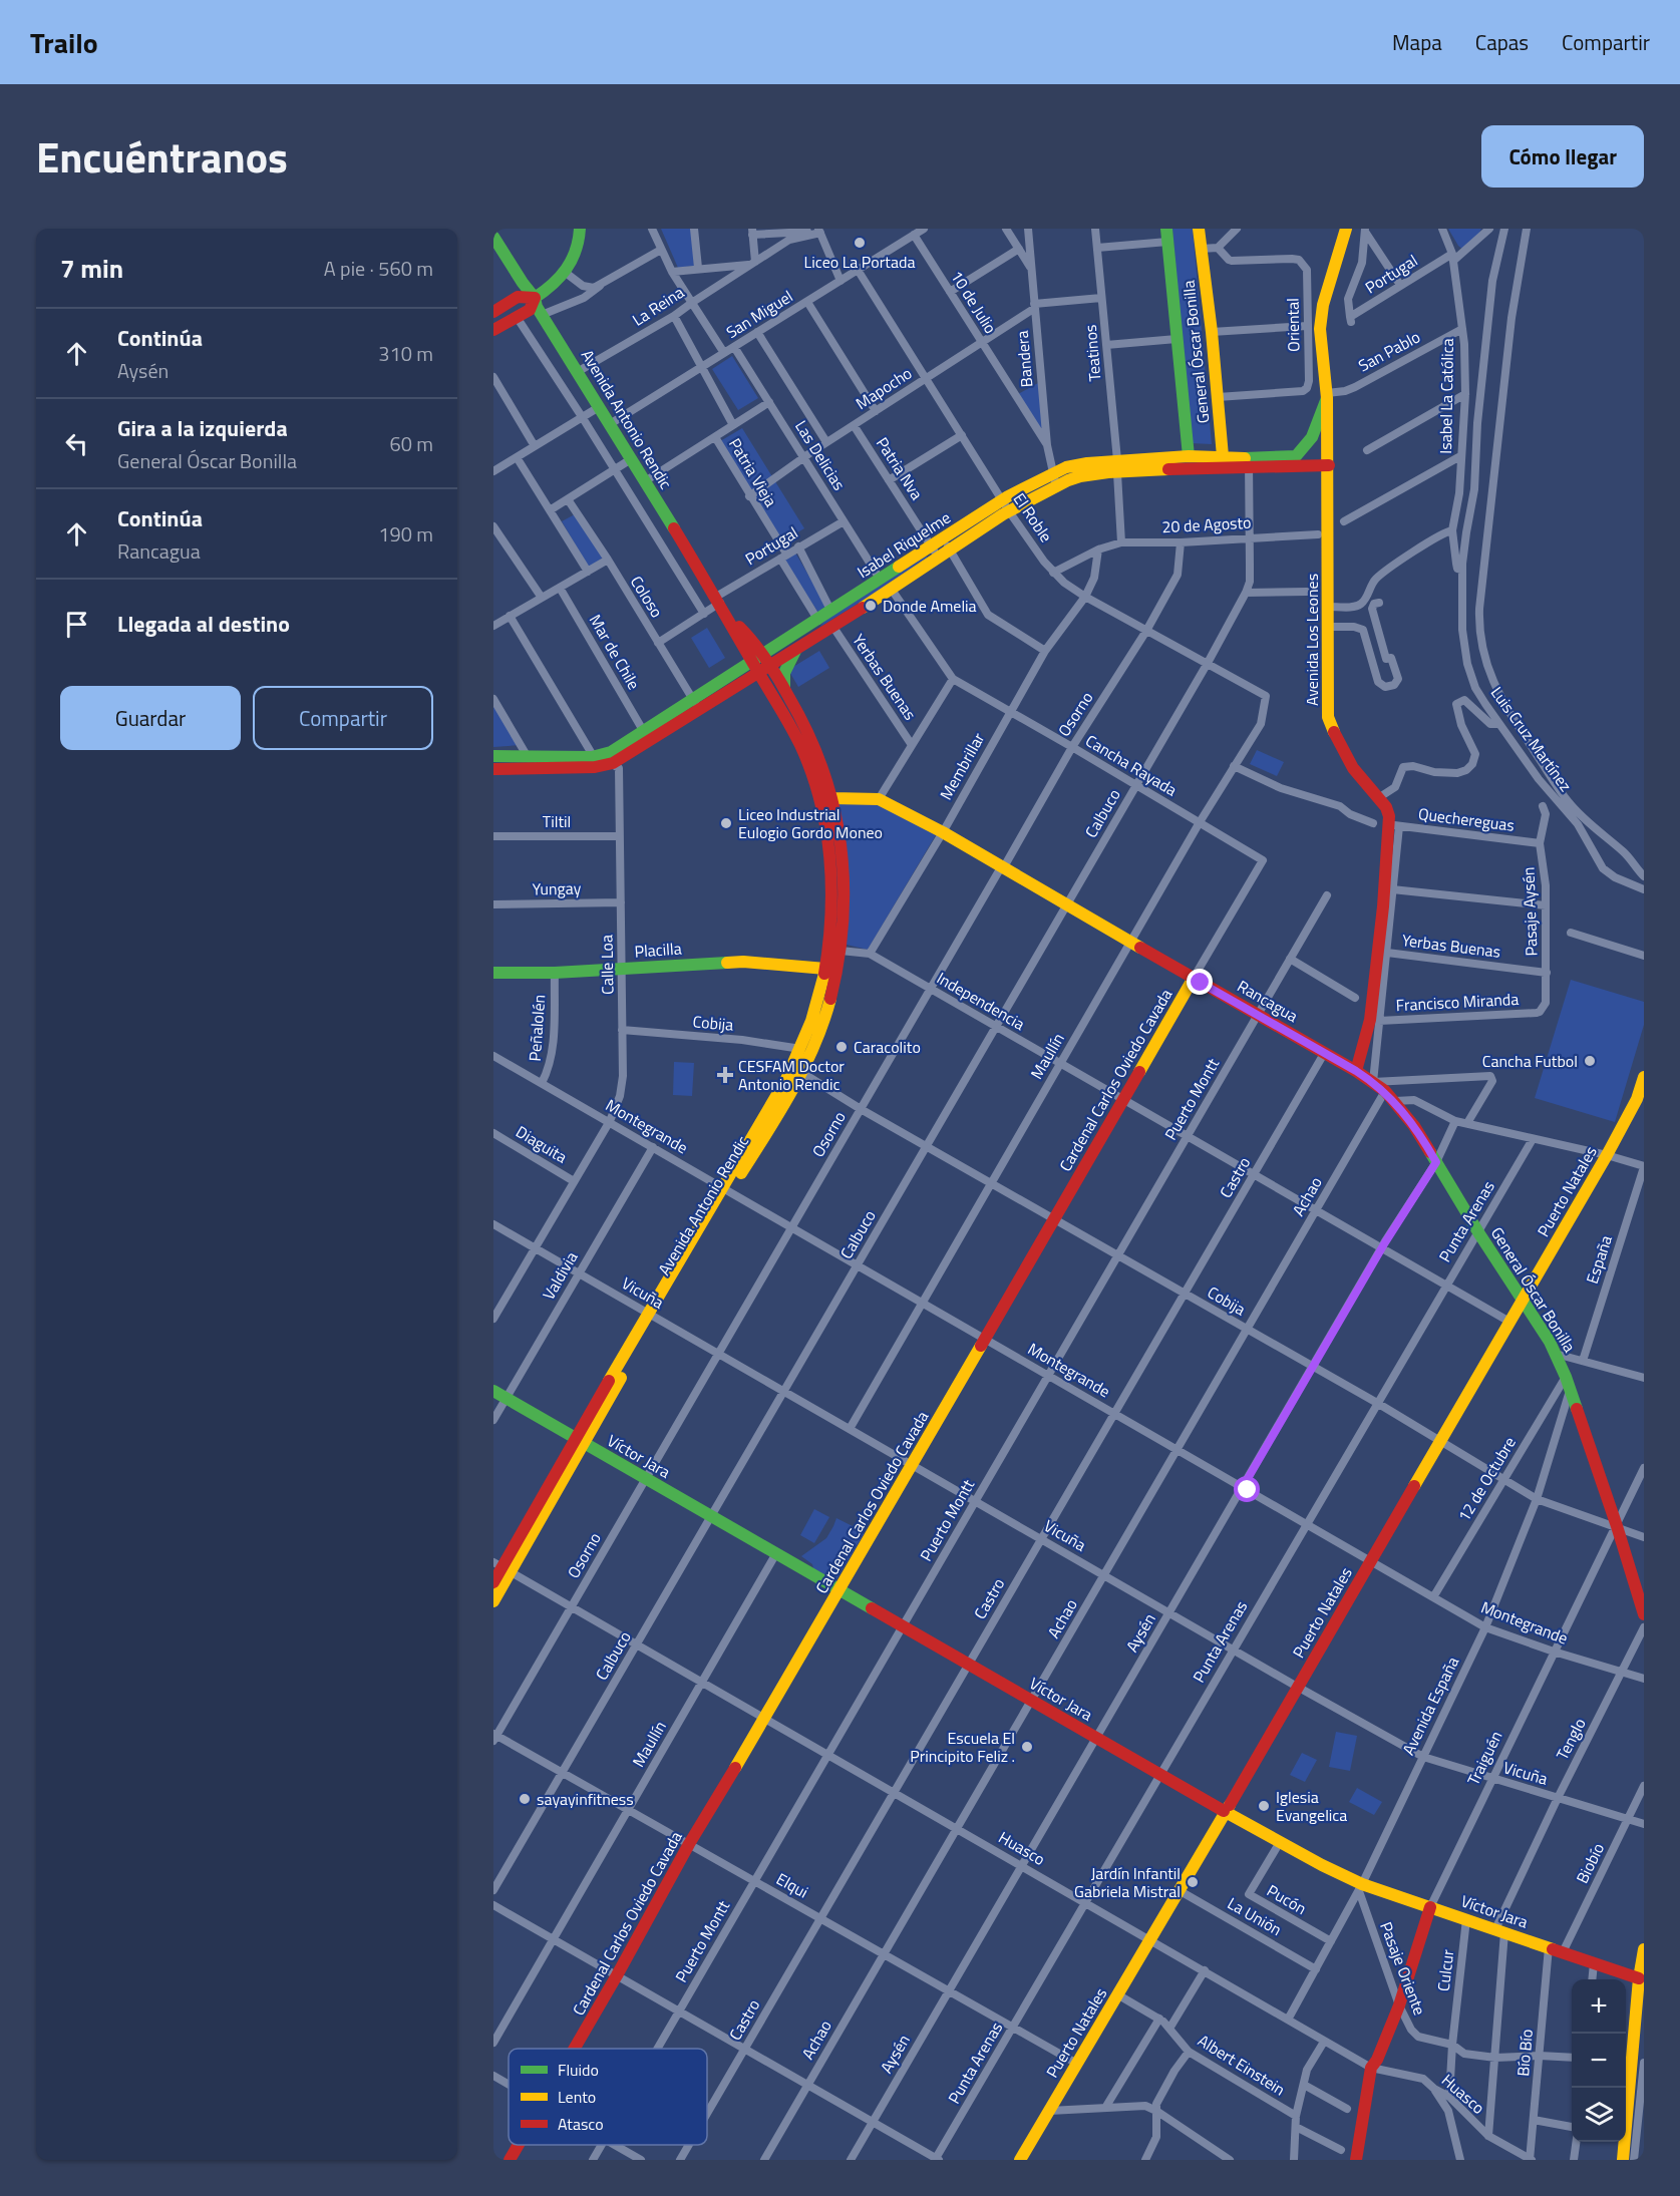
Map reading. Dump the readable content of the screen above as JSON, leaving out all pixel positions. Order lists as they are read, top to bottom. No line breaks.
{"streets":{"main road":["General Óscar Bonilla","Avenida Antonio Rendic","Isabel Riquelme","Avenida Los Leones","Placilla","Rancagua","Cardenal Carlos Oviedo Cavada","Puerto Natales","Víctor Jara","Traiguén"],"street":["Portugal","10 de Julio","La Reina","San Miguel","Oriental","San Pablo","Teatinos","Bandera","Mapocho","Isabel La Católica","Las Delicias","Patria Nva","Patria Vieja","El Roble","20 de Agosto","Coloso","Mar de Chile","Yerbas Buenas","Osorno","Luis Cruz Martínez","Cancha Rayada","Membrillar","Calbuco","Quechereguas","Tiltil","Yungay","Pasaje Aysén","Calle Loa","Independencia","Francisco Miranda","Cobija","Peñalolén","Maullín","Puerto Montt","Montegrande","Diaguita","Castro","Achao","Punta Arenas","España","Valdivia","Vicuña","12 de Octubre","Aysén","Avenida España","Tenglo","Huasco","Biobío","Elqui","Pucón","La Unión","Pasaje Oriente","Culcur","Bío Bío","Albert Einstein"]},"crossings":[["Portugal","Isabel La Católica"],["Portugal","Avenida Antonio Rendic"],["Portugal","Las Delicias"],["Portugal","Patria Vieja"],["Portugal","Coloso"],["10 de Julio","San Miguel"],["10 de Julio","Bandera"],["10 de Julio","Mapocho"],["La Reina","Avenida Antonio Rendic"],["San Miguel","Avenida Antonio Rendic"],["San Miguel","Las Delicias"],["San Miguel","El Roble"],["Oriental","General Óscar Bonilla"],["San Pablo","Isabel La Católica"],["San Pablo","Isabel Riquelme"],["San Pablo","Avenida Los Leones"],["General Óscar Bonilla","Isabel Riquelme"],["General Óscar Bonilla","Rancagua"],["General Óscar Bonilla","Cobija"],["General Óscar Bonilla","Puerto Natales"],["General Óscar Bonilla","Punta Arenas"],["General Óscar Bonilla","12 de Octubre"],["General Óscar Bonilla","Aysén"],["General Óscar Bonilla","Avenida España"],["General Óscar Bonilla","Traiguén"],["Teatinos","Mapocho"],["Teatinos","20 de Agosto"],["Teatinos","Isabel Riquelme"],["Bandera","Mapocho"],["Bandera","Isabel Riquelme"],["Mapocho","Las Delicias"],["Mapocho","Patria Nva"],["Mapocho","Patria Vieja"],["Mapocho","El Roble"],["Isabel La Católica","Luis Cruz Martínez"],["Avenida Antonio Rendic","Isabel Riquelme"],["Avenida Antonio Rendic","Placilla"],["Avenida Antonio Rendic","Independencia"],["Avenida Antonio Rendic","Rancagua"],["Avenida Antonio Rendic","Cobija"],["Avenida Antonio Rendic","Montegrande"],["Avenida Antonio Rendic","Vicuña"],["Avenida Antonio Rendic","Víctor Jara"],["Avenida Antonio Rendic","Huasco"],["Las Delicias","Isabel Riquelme"],["Patria Nva","Isabel Riquelme"],["Patria Vieja","Isabel Riquelme"],["El Roble","20 de Agosto"],["El Roble","Isabel Riquelme"],["El Roble","Osorno"],["El Roble","Membrillar"],["El Roble","Calbuco"],["El Roble","Maullín"],["20 de Agosto","Osorno"],["20 de Agosto","Calbuco"],["Isabel Riquelme","Coloso"],["Isabel Riquelme","Avenida Los Leones"],["Isabel Riquelme","Mar de Chile"],["Isabel Riquelme","Yerbas Buenas"],["Isabel Riquelme","Cancha Rayada"],["Isabel Riquelme","Calbuco"],["Isabel Riquelme","Calle Loa"],["Avenida Los Leones","Yerbas Buenas"],["Avenida Los Leones","Quechereguas"],["Avenida Los Leones","Rancagua"],["Avenida Los Leones","Francisco Miranda"],["Yerbas Buenas","Pasaje Aysén"],["Osorno","Cancha Rayada"],["Osorno","Independencia"],["Osorno","Rancagua"],["Osorno","Cobija"],["Osorno","Montegrande"],["Osorno","Vicuña"],["Osorno","Víctor Jara"],["Osorno","Huasco"],["Osorno","Elqui"],["Cancha Rayada","Membrillar"],["Cancha Rayada","Calbuco"],["Cancha Rayada","Maullín"],["Cancha Rayada","Cardenal Carlos Oviedo Cavada"],["Membrillar","Independencia"],["Membrillar","Rancagua"],["Calbuco","Independencia"],["Calbuco","Rancagua"],["Calbuco","Cobija"],["Calbuco","Montegrande"],["Calbuco","Vicuña"],["Calbuco","Víctor Jara"],["Calbuco","Huasco"],["Calbuco","Elqui"],["Quechereguas","Pasaje Aysén"],["Tiltil","Calle Loa"],["Yungay","Calle Loa"],["Pasaje Aysén","Francisco Miranda"],["Placilla","Calle Loa"],["Placilla","Peñalolén"],["Calle Loa","Cobija"],["Calle Loa","Montegrande"],["Calle Loa","Diaguita"],["Calle Loa","Vicuña"],["Independencia","Maullín"],["Independencia","Cardenal Carlos Oviedo Cavada"],["Independencia","Puerto Montt"],["Independencia","Castro"],["Independencia","Puerto Natales"],["Independencia","Achao"],["Independencia","Punta Arenas"],["Independencia","Aysén"],["Rancagua","Maullín"],["Rancagua","Cardenal Carlos Oviedo Cavada"],["Rancagua","Puerto Montt"],["Rancagua","Castro"],["Rancagua","Achao"],["Cobija","Maullín"],["Cobija","Cardenal Carlos Oviedo Cavada"],["Cobija","Puerto Montt"],["Cobija","Castro"],["Cobija","Puerto Natales"],["Cobija","Achao"],["Cobija","Punta Arenas"],["Cobija","12 de Octubre"],["Cobija","Aysén"],["Cobija","Avenida España"],["Cobija","Traiguén"],["Peñalolén","Montegrande"],["Maullín","Montegrande"],["Maullín","Vicuña"],["Maullín","Víctor Jara"],["Maullín","Huasco"],["Maullín","Elqui"],["Cardenal Carlos Oviedo Cavada","Montegrande"],["Cardenal Carlos Oviedo Cavada","Vicuña"],["Cardenal Carlos Oviedo Cavada","Víctor Jara"],["Cardenal Carlos Oviedo Cavada","Huasco"],["Cardenal Carlos Oviedo Cavada","Elqui"],["Puerto Montt","Montegrande"],["Puerto Montt","Vicuña"],["Puerto Montt","Víctor Jara"],["Puerto Montt","Huasco"],["Puerto Montt","Elqui"],["Montegrande","Castro"],["Montegrande","Puerto Natales"],["Montegrande","Achao"],["Montegrande","Punta Arenas"],["Montegrande","Valdivia"],["Montegrande","12 de Octubre"],["Montegrande","Aysén"],["Montegrande","Avenida España"],["Montegrande","Tenglo"],["Montegrande","Traiguén"],["Castro","Vicuña"],["Castro","Víctor Jara"],["Castro","Huasco"],["Castro","Elqui"],["Puerto Natales","Vicuña"],["Puerto Natales","Víctor Jara"],["Puerto Natales","Huasco"],["Puerto Natales","Elqui"],["Puerto Natales","La Unión"],["Puerto Natales","Albert Einstein"],["Achao","Vicuña"],["Achao","Víctor Jara"],["Achao","Huasco"],["Achao","Elqui"],["Punta Arenas","Vicuña"],["Punta Arenas","Víctor Jara"],["Punta Arenas","Huasco"],["Punta Arenas","Elqui"],["Valdivia","Vicuña"],["Valdivia","Víctor Jara"],["Vicuña","Aysén"],["Vicuña","Avenida España"],["Vicuña","Tenglo"],["Vicuña","Traiguén"],["Vicuña","Biobío"],["Víctor Jara","Aysén"],["Víctor Jara","Avenida España"],["Víctor Jara","Tenglo"],["Víctor Jara","Traiguén"],["Víctor Jara","Biobío"],["Víctor Jara","Pucón"],["Víctor Jara","Pasaje Oriente"],["Víctor Jara","Culcur"],["Víctor Jara","Bío Bío"],["Aysén","Huasco"],["Aysén","Elqui"],["Avenida España","Huasco"],["Avenida España","Pucón"],["Avenida España","La Unión"],["Avenida España","Pasaje Oriente"],["Tenglo","Huasco"],["Tenglo","Pasaje Oriente"],["Traiguén","Huasco"],["Traiguén","Pasaje Oriente"],["Huasco","Culcur"],["Huasco","Bío Bío"],["Pasaje Oriente","Culcur"],["Pasaje Oriente","Bío Bío"]],"places":{"other":["Liceo La Portada","Donde Amelia","Liceo Industrial Eulogio Gordo Moneo","Caracolito","Cancha Futbol","Escuela El Principito Feliz .","sayayinfitness","Iglesia Evangelica","Jardín Infantil Gabriela Mistral"],"health":["CESFAM Doctor Antonio Rendic"]},"legend":["Fluido","Lento","Atasco"],"page":{"header":"Trailo","nav":["Mapa","Capas","Compartir"],"title":"Encuéntranos","buttons":["Cómo llegar",["Guardar","Compartir"]],"heading":["7 min","A pie · 560 m"],"list":[["Continúa","Aysén","310 m"],["Gira a la izquierda","General Óscar Bonilla","60 m"],["Continúa","Rancagua","190 m"],"Llegada al destino"],"map_buttons":["+","−"]}}
